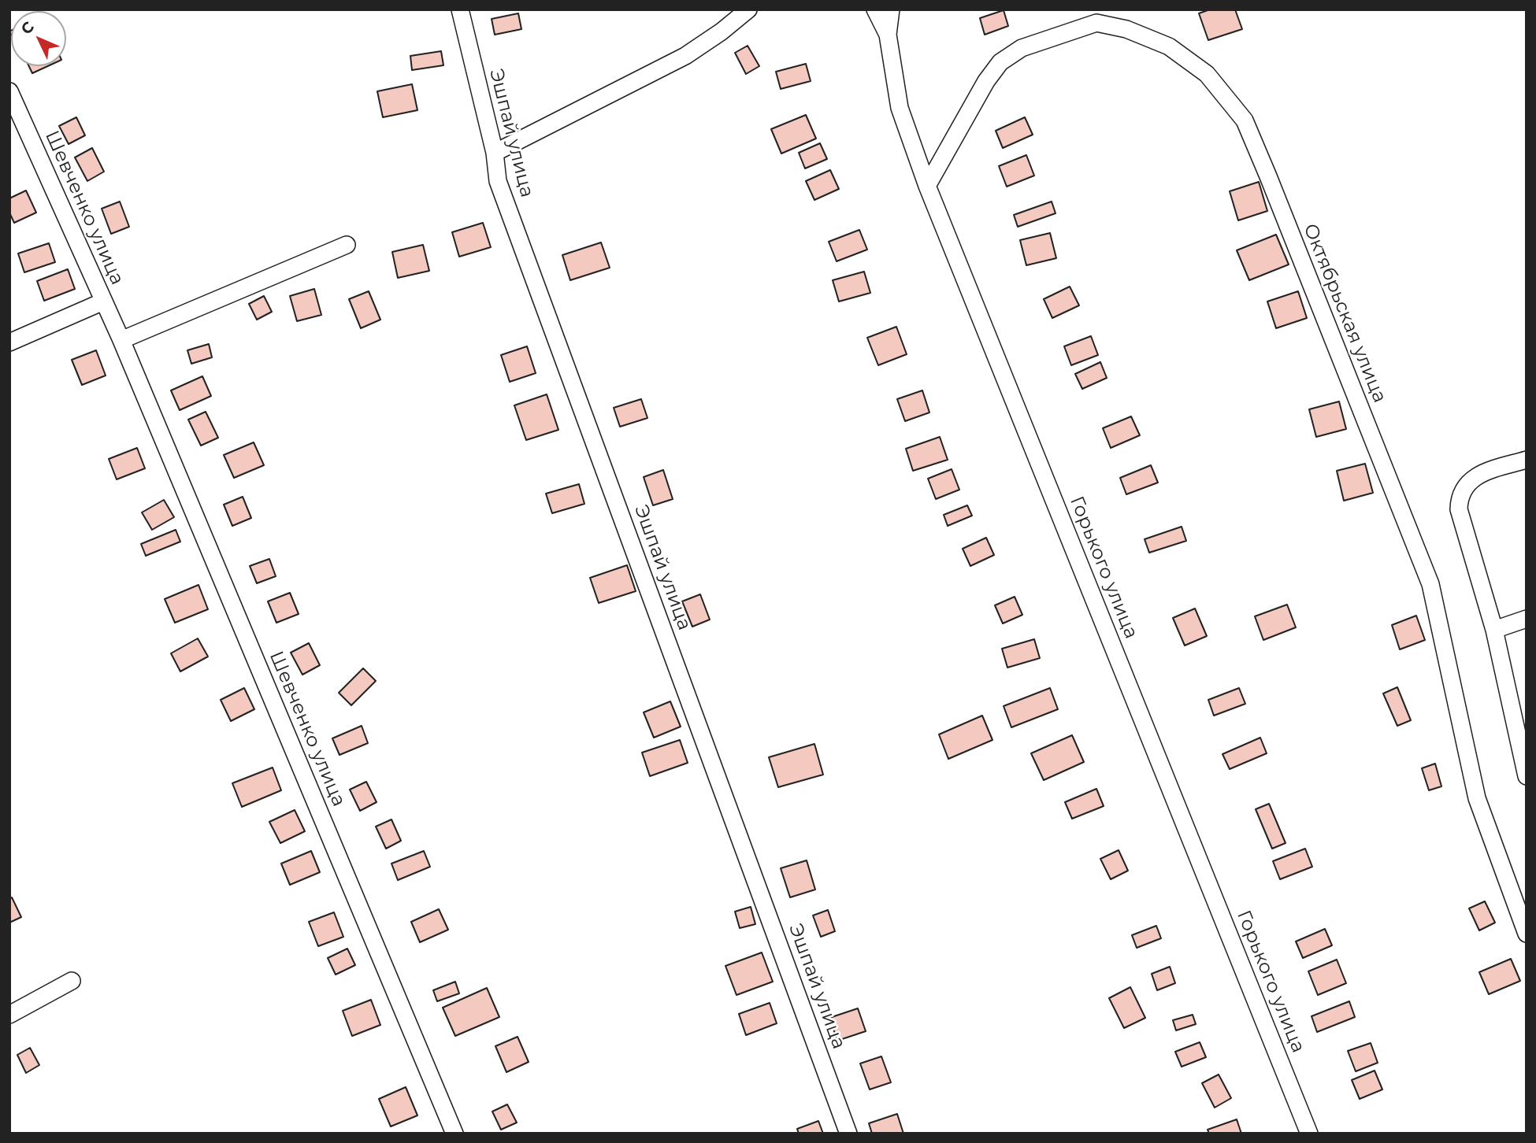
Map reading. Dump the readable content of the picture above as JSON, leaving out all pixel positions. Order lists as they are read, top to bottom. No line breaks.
{"streets":{"street":["Эшпай улица","Шевченко улица","Октябрьская улица","Горького улица"]},"crossings":[["Октябрьская улица","Горького улица"]],"north":"top left"}
